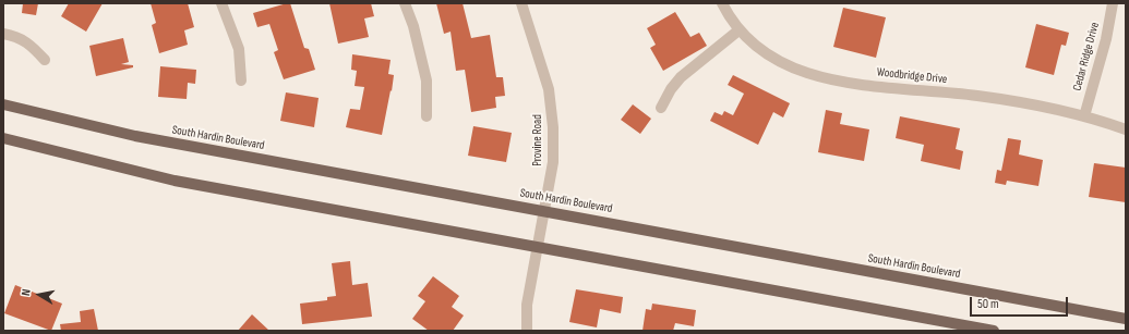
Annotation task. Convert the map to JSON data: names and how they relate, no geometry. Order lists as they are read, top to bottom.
{
  "streets": {
    "main road": ["South Hardin Boulevard"],
    "street": ["Cedar Ridge Drive", "Woodbridge Drive", "Provine Road"]
  },
  "crossings": [
    ["Cedar Ridge Drive", "Woodbridge Drive"],
    ["South Hardin Boulevard", "Provine Road"]
  ],
  "scale_bar": "50 m",
  "north": "left"
}
